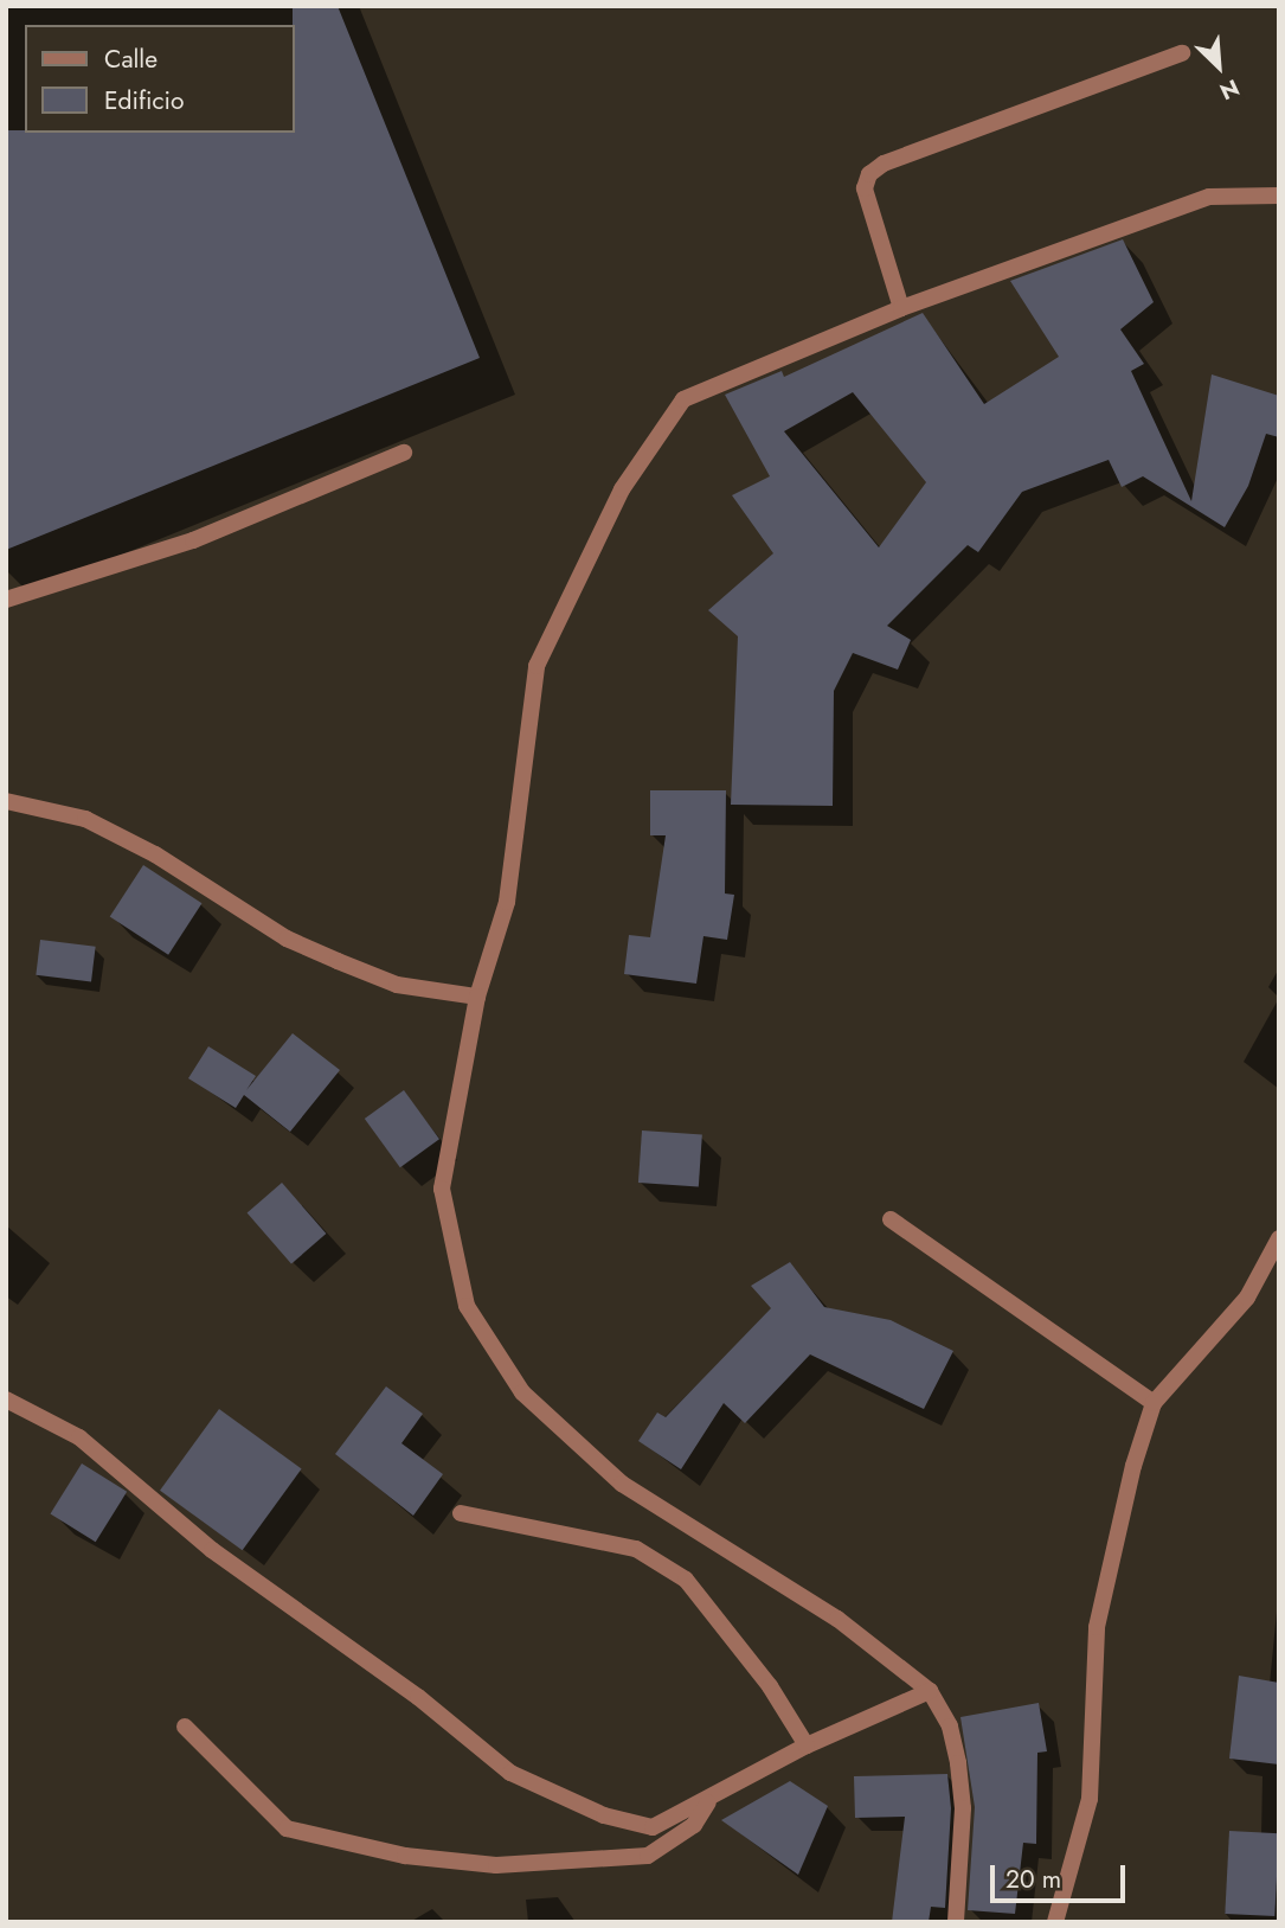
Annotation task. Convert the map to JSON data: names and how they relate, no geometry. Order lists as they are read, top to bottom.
{
  "legend": ["Calle", "Edificio"],
  "scale_bar": "20 m",
  "north": "bottom right"
}
